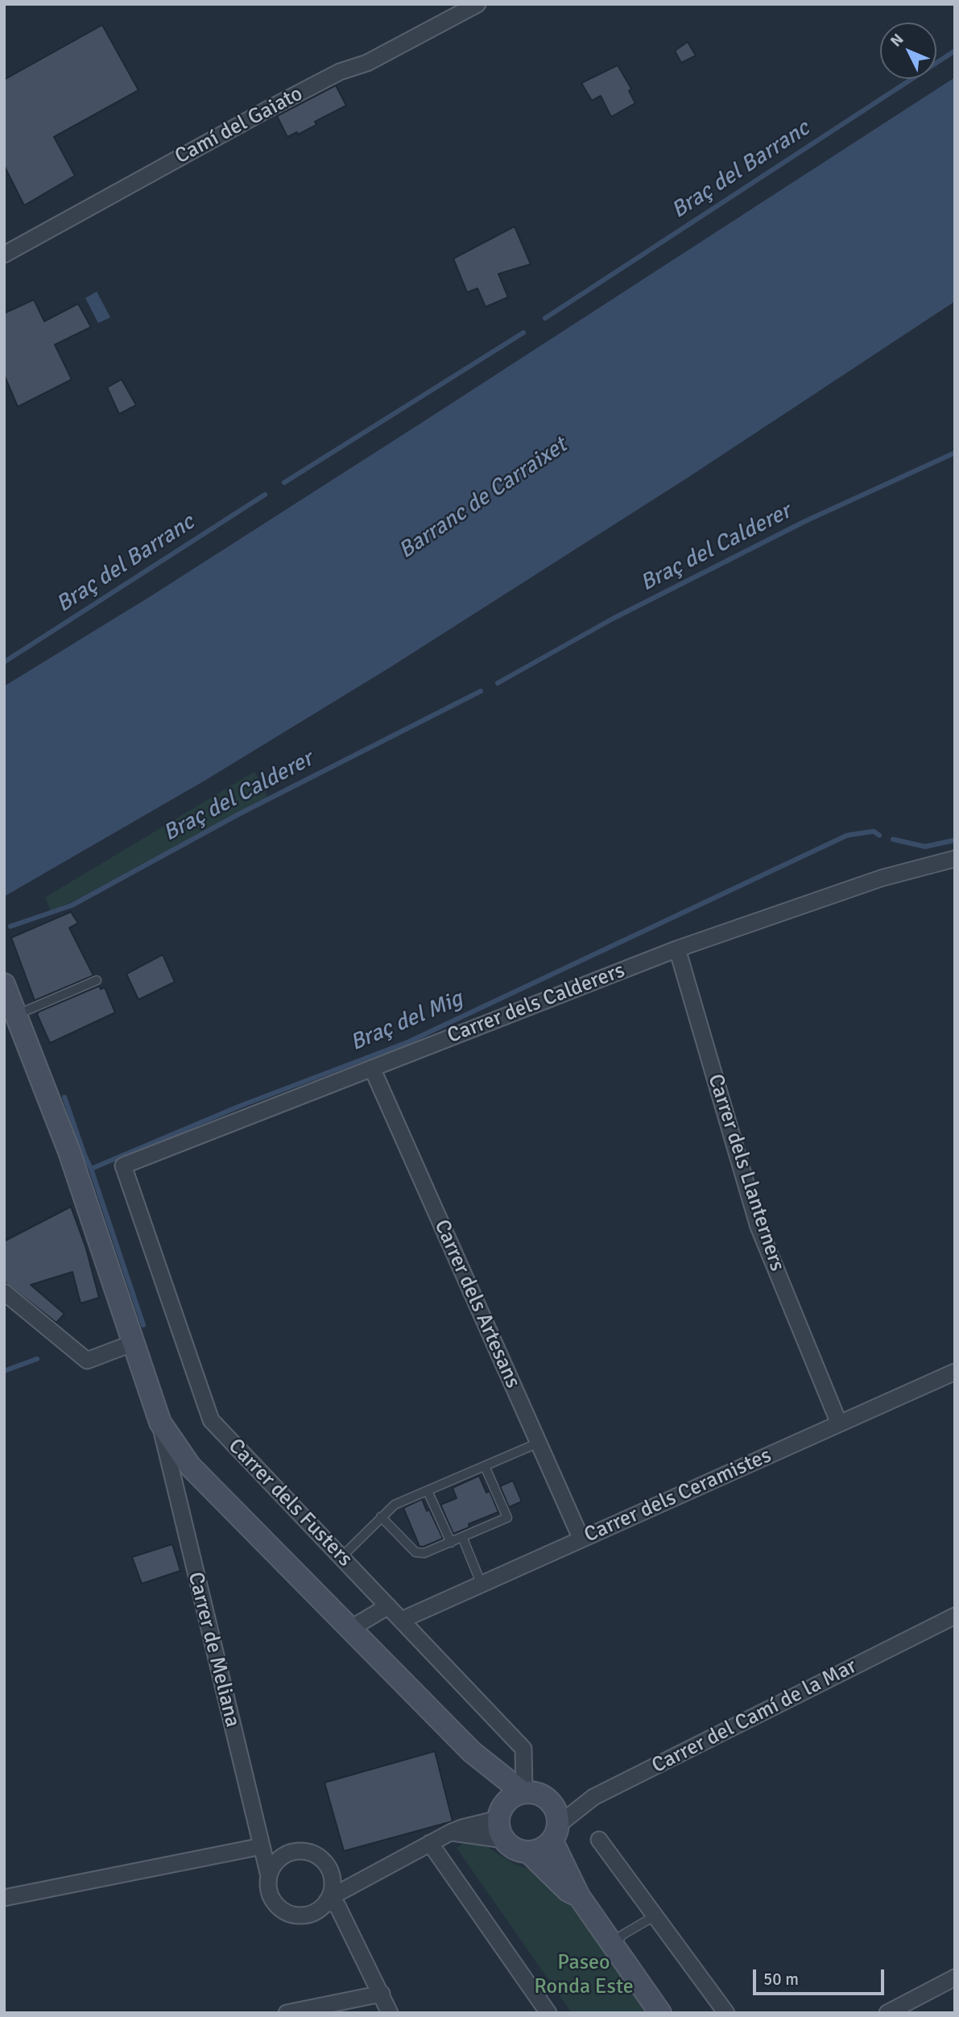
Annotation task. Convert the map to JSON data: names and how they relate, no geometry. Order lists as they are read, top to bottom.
{
  "streets": {
    "street": [
      "Camí del Gaiato",
      "Carrer dels Calderers",
      "Carrer dels Llanterners",
      "Carrer dels Artesans",
      "Carrer dels Ceramistes",
      "Carrer dels Fusters",
      "Carrer de Meliana",
      "Carrer del Camí de la Mar"
    ]
  },
  "crossings": [
    ["Carrer dels Calderers", "Carrer dels Llanterners"],
    ["Carrer dels Calderers", "Carrer dels Artesans"],
    ["Carrer dels Calderers", "Carrer dels Fusters"],
    ["Carrer dels Llanterners", "Carrer dels Ceramistes"],
    ["Carrer dels Artesans", "Carrer dels Ceramistes"],
    ["Carrer dels Ceramistes", "Carrer dels Fusters"],
    ["Carrer dels Fusters", "Carrer del Camí de la Mar"]
  ],
  "water": [
    "Braç del Barranc",
    "Barranc de Carraixet",
    "Braç del Calderer",
    "Braç del Mig"
  ],
  "parks": ["Paseo Ronda Este"],
  "scale_bar": "50 m",
  "north": "top left"
}
